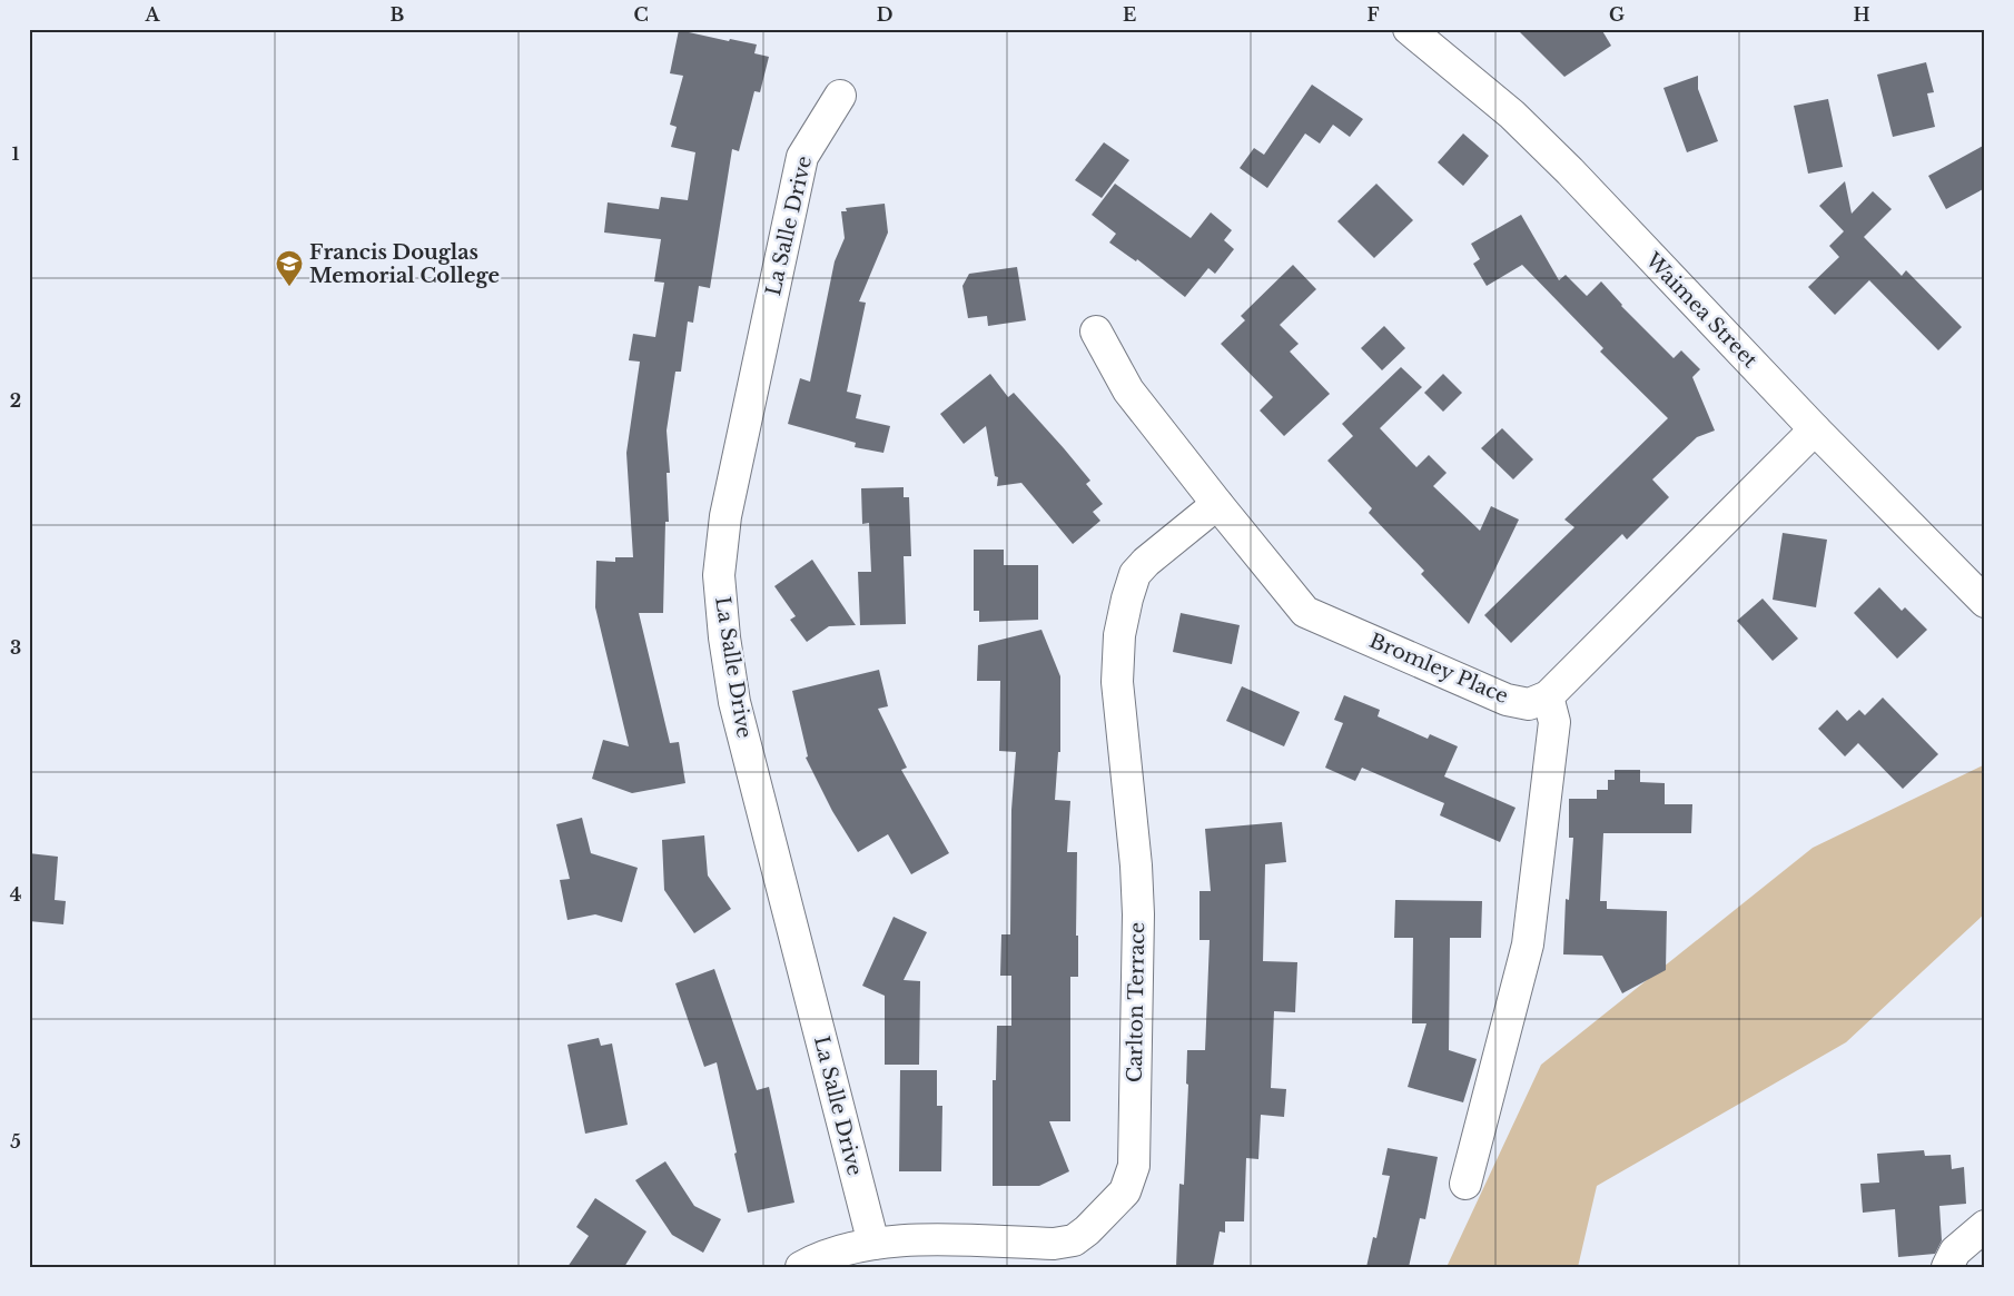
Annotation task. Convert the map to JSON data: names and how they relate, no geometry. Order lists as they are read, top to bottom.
{
  "streets": {
    "street": [
      "La Salle Drive",
      "Waimea Street",
      "Bromley Place",
      "Carlton Terrace"
    ]
  },
  "crossings": [
    ["La Salle Drive", "Carlton Terrace"],
    ["Bromley Place", "Carlton Terrace"]
  ],
  "places": {
    "school or university": ["Francis Douglas Memorial College"]
  },
  "grid": {
    "columns": [
      "A",
      "B",
      "C",
      "D",
      "E",
      "F",
      "G",
      "H"
    ],
    "rows": [
      "1",
      "2",
      "3",
      "4",
      "5"
    ]
  }
}
